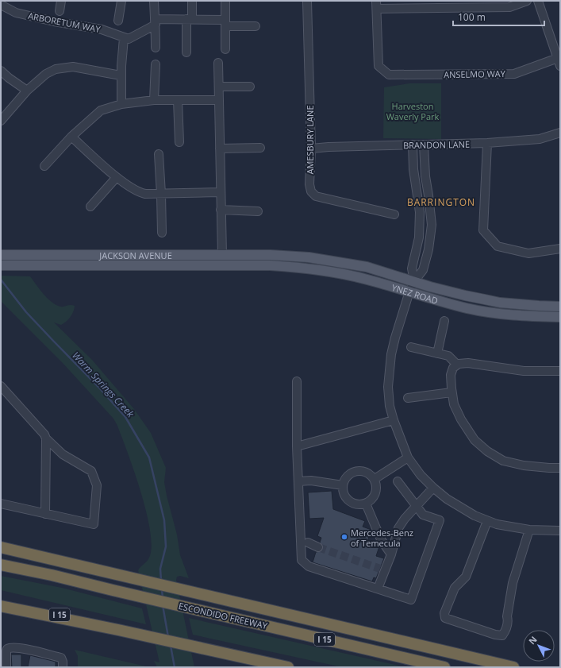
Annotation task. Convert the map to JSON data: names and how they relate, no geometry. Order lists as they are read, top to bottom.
{
  "streets": {
    "highway": ["I 15", "ESCONDIDO FREEWAY"],
    "main road": ["JACKSON AVENUE", "YNEZ ROAD"],
    "street": [
      "ARBORETUM WAY",
      "ANSELMO WAY",
      "AMESBURY LANE",
      "BRANDON LANE"
    ]
  },
  "crossings": [
    ["AMESBURY LANE", "BRANDON LANE"],
    ["JACKSON AVENUE", "YNEZ ROAD"]
  ],
  "districts": ["BARRINGTON"],
  "water": ["Warm Springs Creek"],
  "parks": ["Harveston Waverly Park"],
  "places": ["Mercedes-Benz of Temecula"],
  "scale_bar": "100 m",
  "north": "top left"
}
